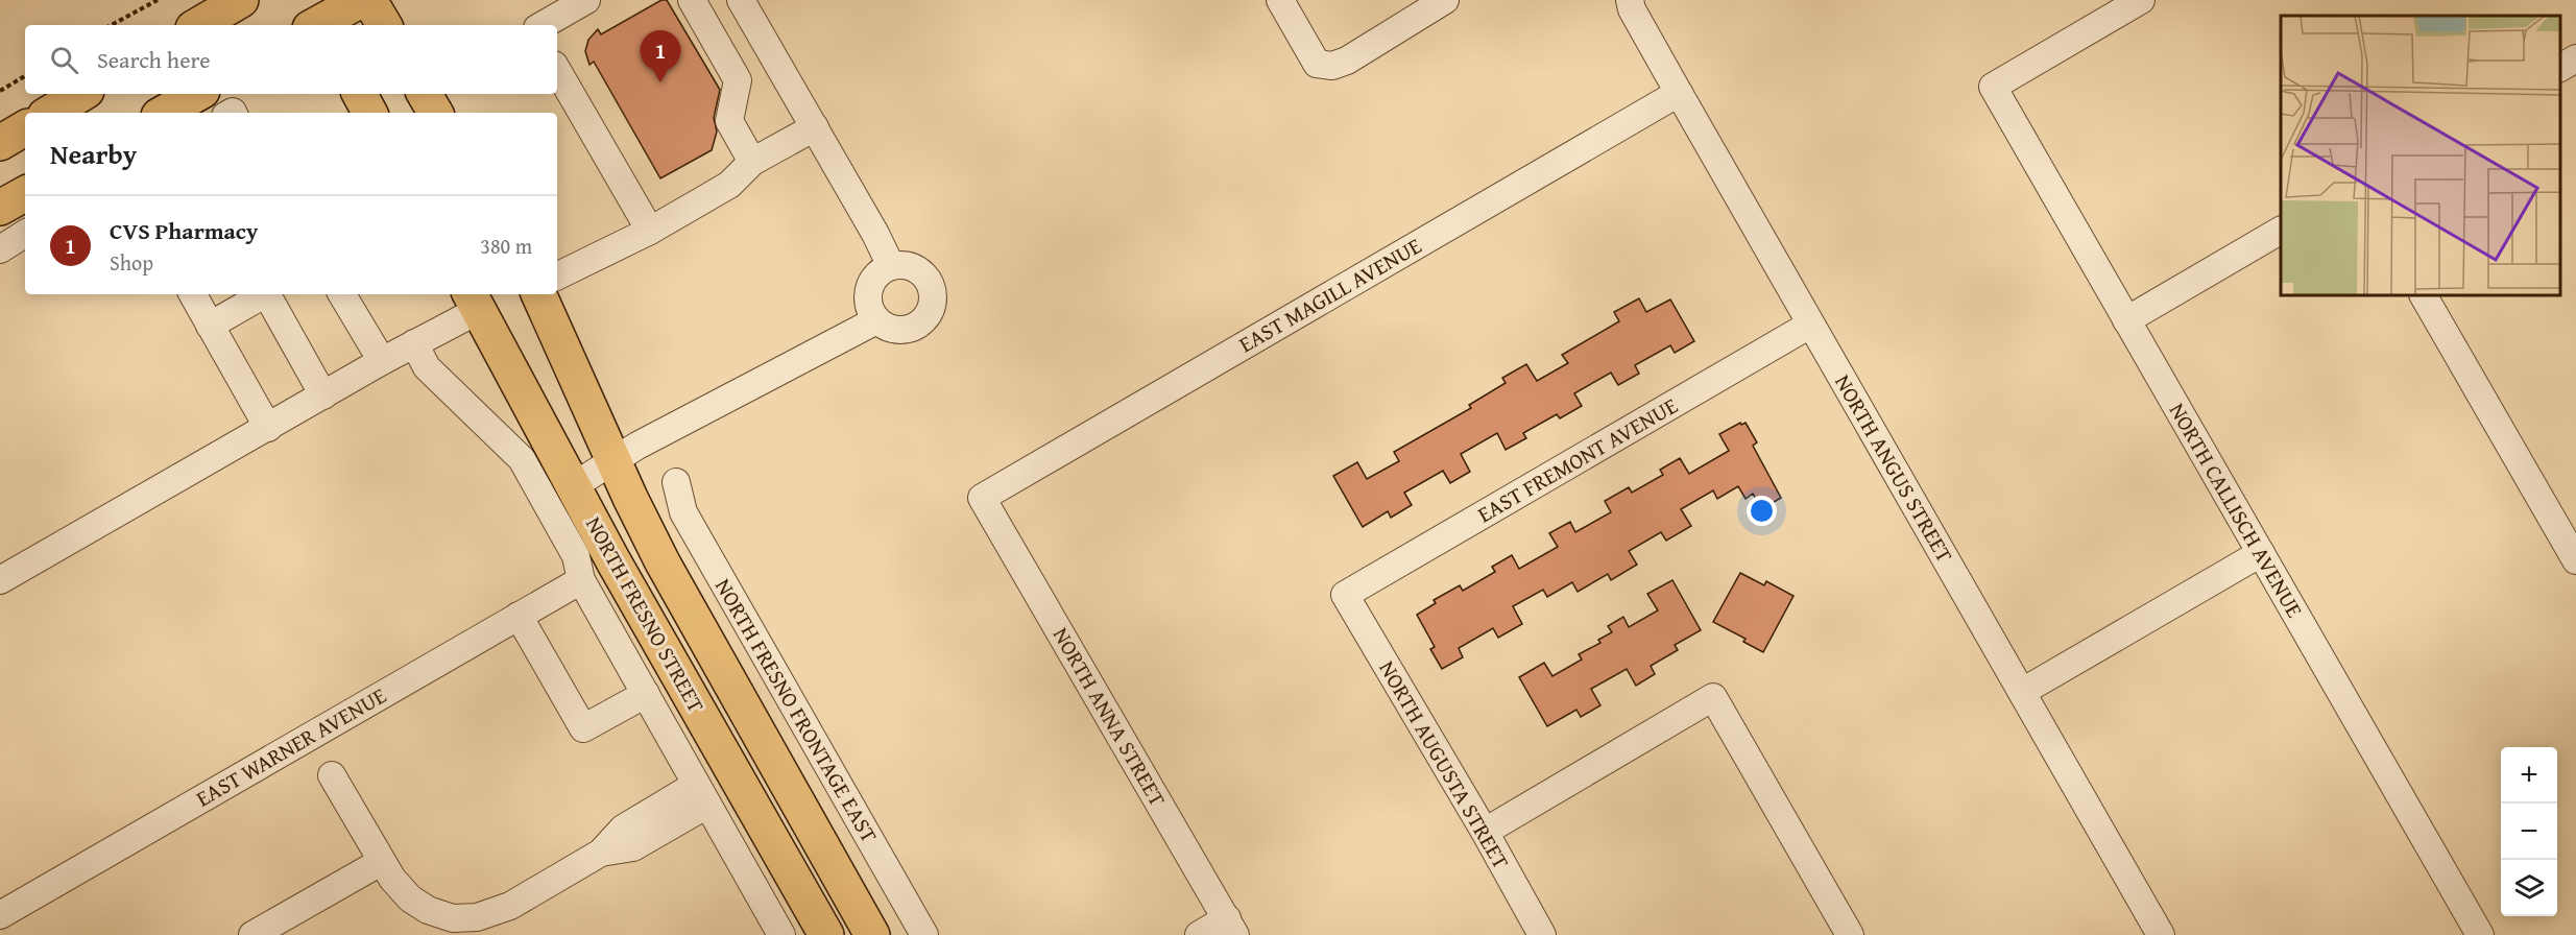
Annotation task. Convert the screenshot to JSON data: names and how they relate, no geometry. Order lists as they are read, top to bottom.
{
  "streets": {
    "main road": ["NORTH FRESNO STREET"],
    "street": [
      "EAST MAGILL AVENUE",
      "EAST FREMONT AVENUE",
      "NORTH ANGUS STREET",
      "NORTH CALLISCH AVENUE",
      "NORTH FRESNO FRONTAGE EAST",
      "NORTH ANNA STREET",
      "EAST WARNER AVENUE",
      "NORTH AUGUSTA STREET"
    ]
  },
  "crossings": [
    ["EAST MAGILL AVENUE", "NORTH ANGUS STREET"],
    ["EAST MAGILL AVENUE", "NORTH ANNA STREET"],
    ["EAST FREMONT AVENUE", "NORTH ANGUS STREET"],
    ["EAST FREMONT AVENUE", "NORTH AUGUSTA STREET"]
  ],
  "page": {
    "search": "Search here",
    "pins": "1",
    "heading": "Nearby",
    "list": [
      {
        "mark": "1",
        "name": "CVS Pharmacy",
        "note": "Shop",
        "value": "380 m"
      }
    ],
    "map_buttons": ["+", "−"]
  }
}
